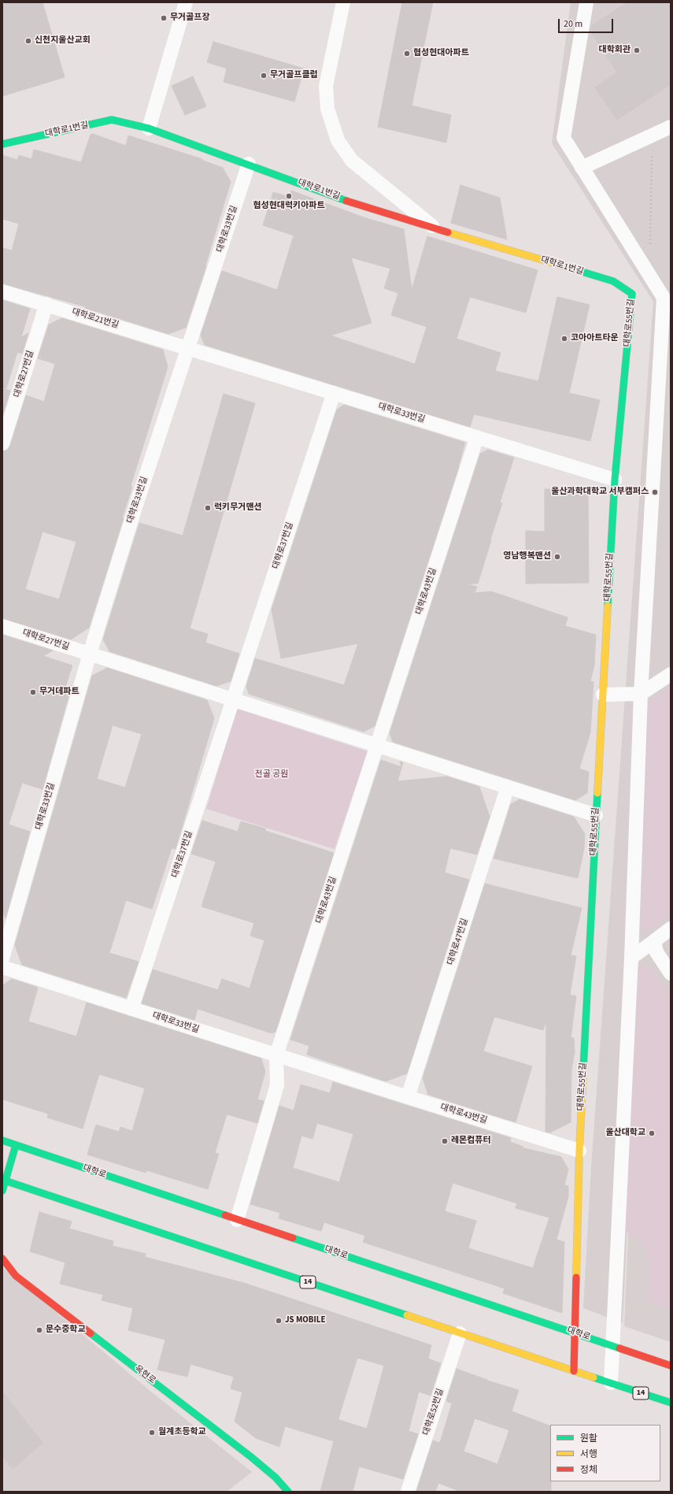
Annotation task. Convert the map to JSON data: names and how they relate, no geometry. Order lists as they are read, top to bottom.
{
  "streets": {
    "main road": [
      "대학로1번길",
      "대학로55번길",
      "대학로",
      "14",
      "옥현로"
    ],
    "street": [
      "대학로33번길",
      "대학로21번길",
      "대학로27번길",
      "대학로37번길",
      "대학로43번길",
      "대학로47번길",
      "대학로52번길"
    ]
  },
  "crossings": [
    ["대학로1번길", "대학로33번길"],
    ["대학로1번길", "대학로55번길"],
    ["대학로33번길", "대학로21번길"],
    ["대학로33번길", "대학로55번길"],
    ["대학로33번길", "대학로27번길"],
    ["대학로33번길", "대학로37번길"],
    ["대학로33번길", "대학로43번길"],
    ["대학로21번길", "대학로27번길"],
    ["대학로55번길", "대학로43번길"],
    ["대학로55번길", "대학로"],
    ["대학로55번길", "14"],
    ["대학로43번길", "대학로47번길"],
    ["대학로43번길", "대학로"],
    ["14", "대학로52번길"]
  ],
  "parks": ["전골 공원"],
  "places": [
    "무거골프장",
    "신천지울산교회",
    "대학회관",
    "협성현대아파트",
    "무거골프클럽",
    "협성현대럭키아파트",
    "코아아트타운",
    "울산과학대학교 서부캠퍼스",
    "럭키무거맨션",
    "영남행복맨션",
    "무거데파트",
    "울산대학교",
    "레몬컴퓨터",
    "JS MOBILE",
    "문수중학교",
    "월계초등학교"
  ],
  "legend": ["원활", "서행", "정체"],
  "scale_bar": "20 m"
}
